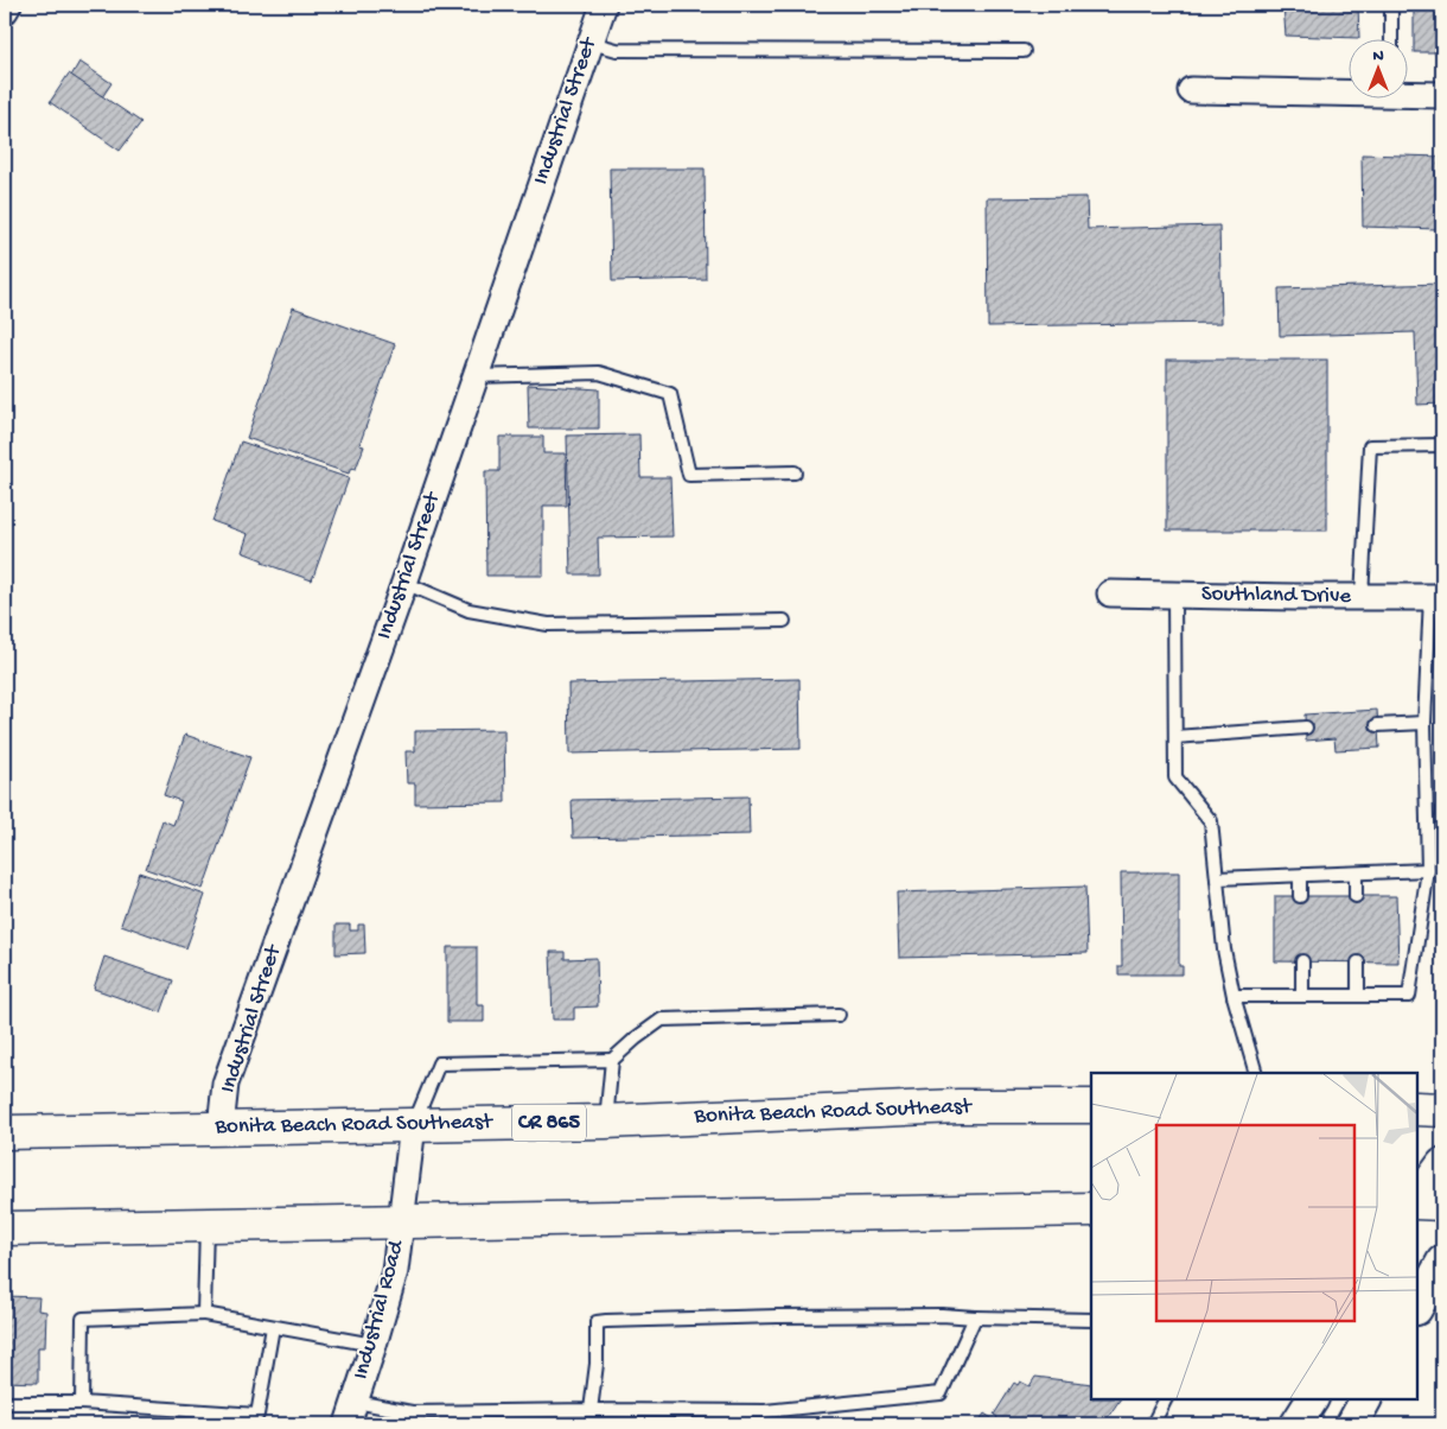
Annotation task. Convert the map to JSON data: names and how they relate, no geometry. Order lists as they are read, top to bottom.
{
  "streets": {
    "main road": ["Bonita Beach Road Southeast", "CR 865"],
    "street": ["Industrial Street", "Southland Drive", "Industrial Road"]
  },
  "crossings": [
    ["Industrial Street", "Bonita Beach Road Southeast"],
    ["Bonita Beach Road Southeast", "Industrial Road"]
  ],
  "north": "top"
}
